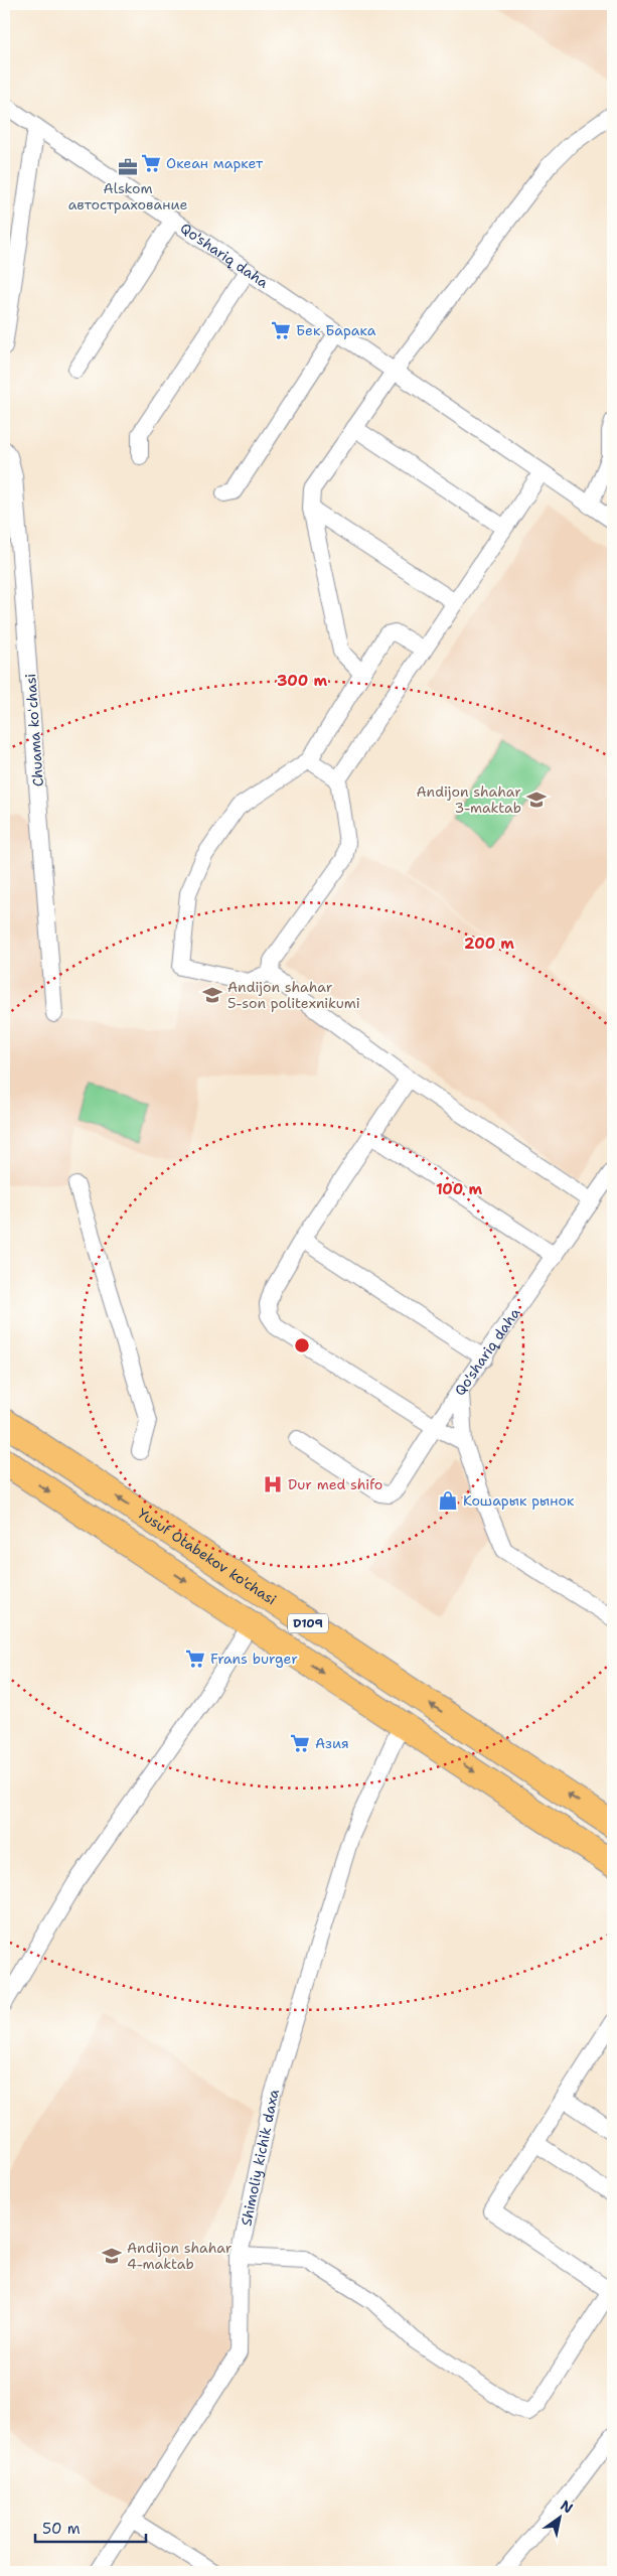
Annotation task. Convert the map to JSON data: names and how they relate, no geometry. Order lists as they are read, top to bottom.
{
  "streets": {
    "main road": ["Yusuf Otabekov ko'chasi", "D109"],
    "street": ["Qo'shariq daha", "Chuama koʻchasi", "Shimoliy kichik daxa"]
  },
  "crossings": [
    ["D109", "Shimoliy kichik daxa"]
  ],
  "places": {
    "supermarket": [
      "Океан маркет",
      "Бек Барака",
      "Frans burger",
      "Азия"
    ],
    "office": ["Alskom автострахование"],
    "school or university": ["Andijon shahar 3-maktab", "Andijon shahar 5-son politexnikumi", "Andijon shahar 4-maktab"],
    "hospital": ["Dur med shifo"],
    "shop": ["Кошарык рынок"]
  },
  "scale_bar": "50 m",
  "north": "top right",
  "rings": ["300 m", "200 m", "100 m"]
}
